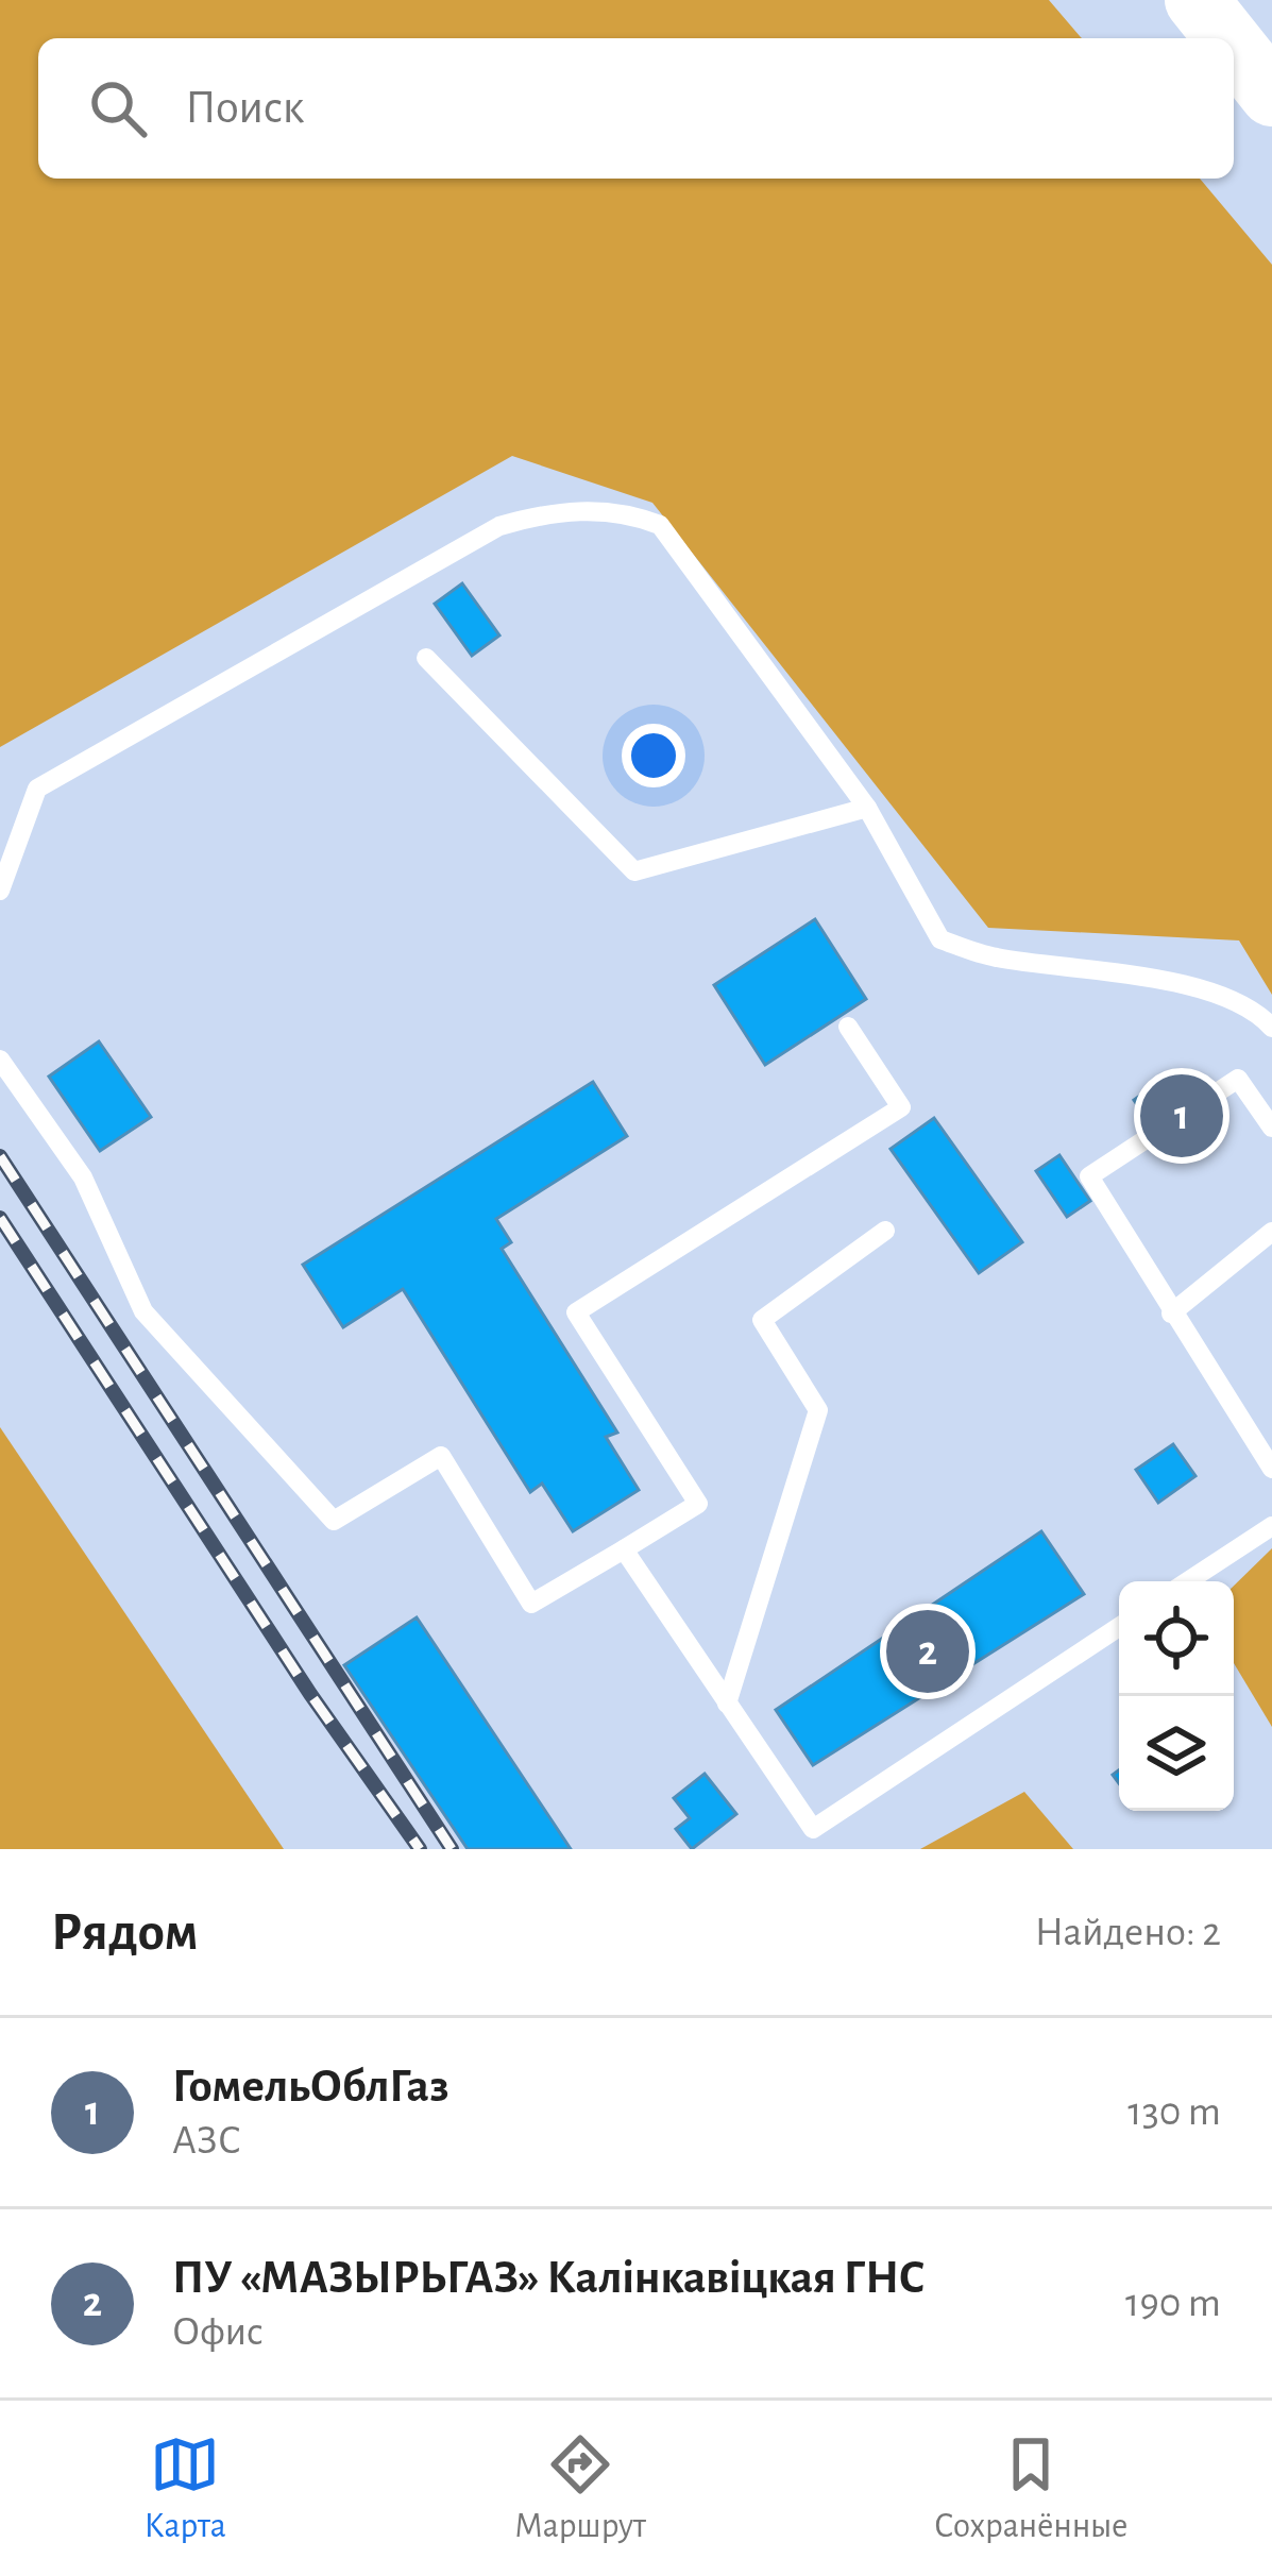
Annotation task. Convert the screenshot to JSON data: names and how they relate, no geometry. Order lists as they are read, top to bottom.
{
  "page": {
    "search": "Поиск",
    "pins": ["1", "2"],
    "heading": ["Рядом", "Найдено: 2"],
    "list": [
      {
        "mark": "1",
        "name": "ГомельОблГаз",
        "note": "АЗС",
        "value": "130 m"
      },
      {
        "mark": "2",
        "name": "ПУ «МАЗЫРЬГАЗ» Калінкавіцкая ГНС",
        "note": "Офис",
        "value": "190 m"
      }
    ],
    "nav": ["Карта", "Маршрут", "Сохранённые"]
  }
}
